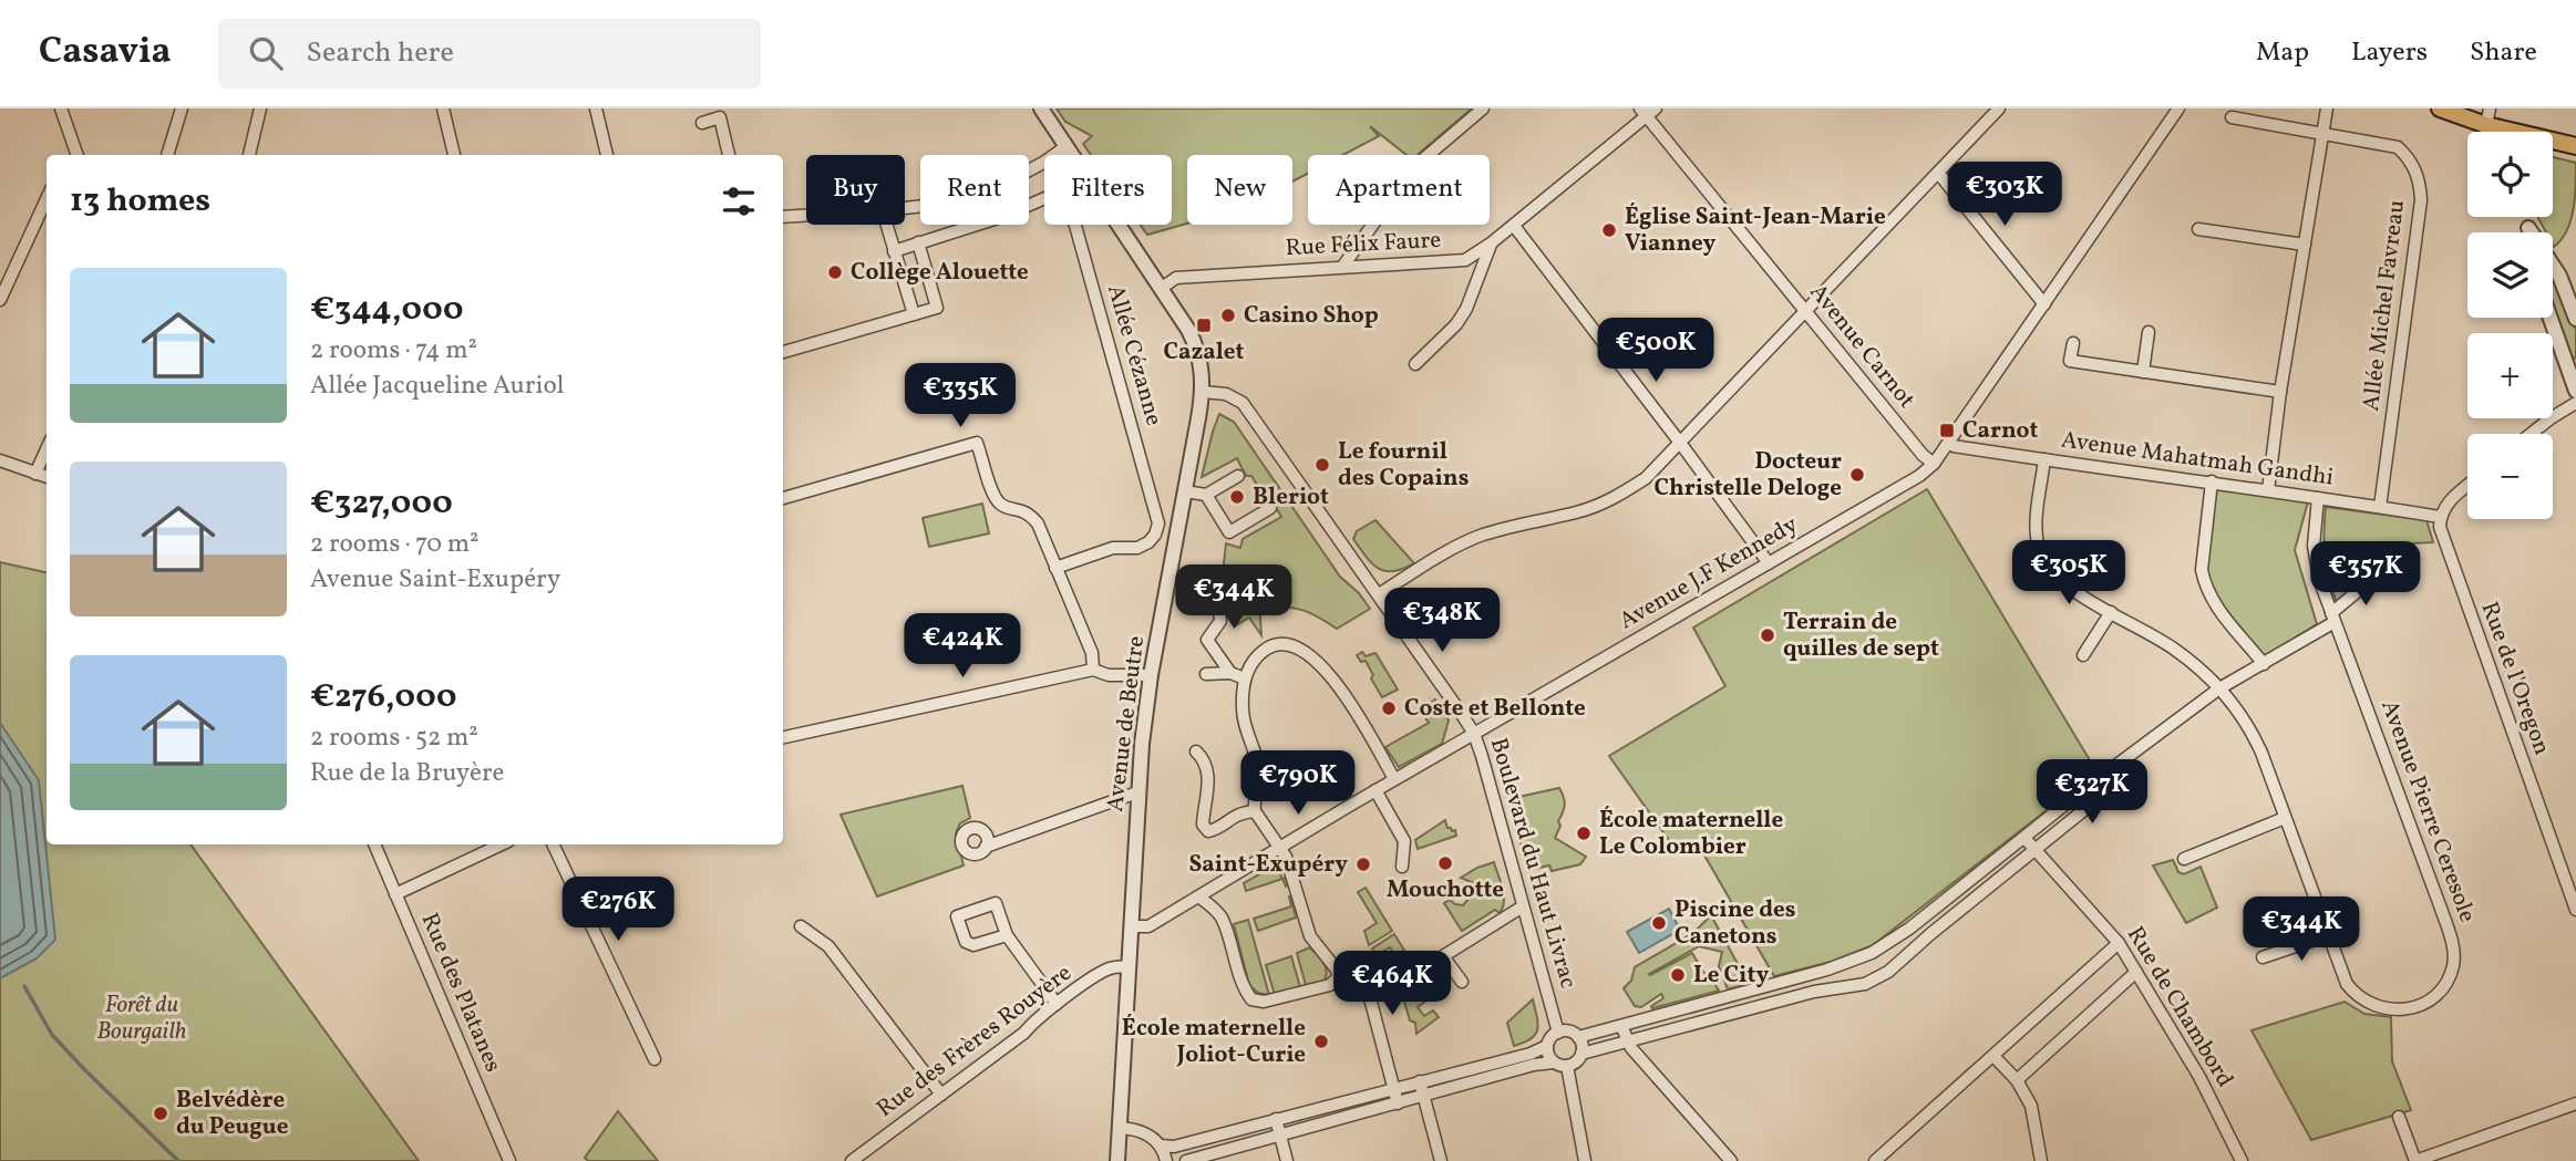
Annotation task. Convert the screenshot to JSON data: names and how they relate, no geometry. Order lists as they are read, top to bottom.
{
  "streets": {
    "street": [
      "Rue Félix Faure",
      "Allée Michel Favreau",
      "Avenue Carnot",
      "Allée Cézanne",
      "Avenue Mahatmah Gandhi",
      "Avenue J.F Kennedy",
      "Rue de l'Oregon",
      "Avenue de Beutre",
      "Avenue Pierre Ceresole",
      "Boulevard du Haut Livrac",
      "Rue des Platanes",
      "Rue de Chambord",
      "Rue des Frères Rouyère"
    ]
  },
  "crossings": [
    ["Rue Félix Faure", "Avenue Carnot"],
    ["Rue Félix Faure", "Avenue de Beutre"],
    ["Allée Michel Favreau", "Avenue Mahatmah Gandhi"],
    ["Avenue Carnot", "Avenue J.F Kennedy"],
    ["Avenue Mahatmah Gandhi", "Avenue J.F Kennedy"],
    ["Avenue Mahatmah Gandhi", "Rue de l'Oregon"],
    ["Avenue Mahatmah Gandhi", "Avenue Pierre Ceresole"],
    ["Avenue J.F Kennedy", "Avenue de Beutre"],
    ["Avenue J.F Kennedy", "Boulevard du Haut Livrac"],
    ["Avenue de Beutre", "Boulevard du Haut Livrac"],
    ["Avenue de Beutre", "Rue des Frères Rouyère"]
  ],
  "parks": ["Forêt du Bourgailh"],
  "places": {
    "other": [
      "Église Saint-Jean-Marie Vianney",
      "Collège Alouette",
      "Casino Shop",
      "Le fournil des Copains",
      "Docteur Christelle Deloge",
      "Bleriot",
      "Terrain de quilles de sept",
      "Coste et Bellonte",
      "École maternelle Le Colombier",
      "Mouchotte",
      "Saint-Exupéry",
      "Piscine des Canetons",
      "Le City",
      "École maternelle Joliot-Curie",
      "Belvédère du Peugue"
    ],
    "transit": ["Cazalet", "Carnot"]
  },
  "page": {
    "header": "Casavia",
    "search": "Search here",
    "nav": ["Map", "Layers", "Share"],
    "map_buttons": ["+", "−"],
    "chip": [
      "Buy",
      "Rent",
      "Filters",
      "New",
      "Apartment"
    ],
    "heading": "13 homes",
    "price": [
      "€303K",
      "€500K",
      "€335K",
      "€305K",
      "€357K",
      "€344K",
      "€348K",
      "€424K",
      "€790K",
      "€327K",
      "€276K",
      "€344K",
      "€464K"
    ],
    "list": [
      {
        "name": "€344,000",
        "note": "2 rooms · 74 m² · Allée Jacqueline Auriol"
      },
      {
        "name": "€327,000",
        "note": "2 rooms · 70 m² · Avenue Saint-Exupéry"
      },
      {
        "name": "€276,000",
        "note": "2 rooms · 52 m² · Rue de la Bruyère"
      }
    ]
  }
}
